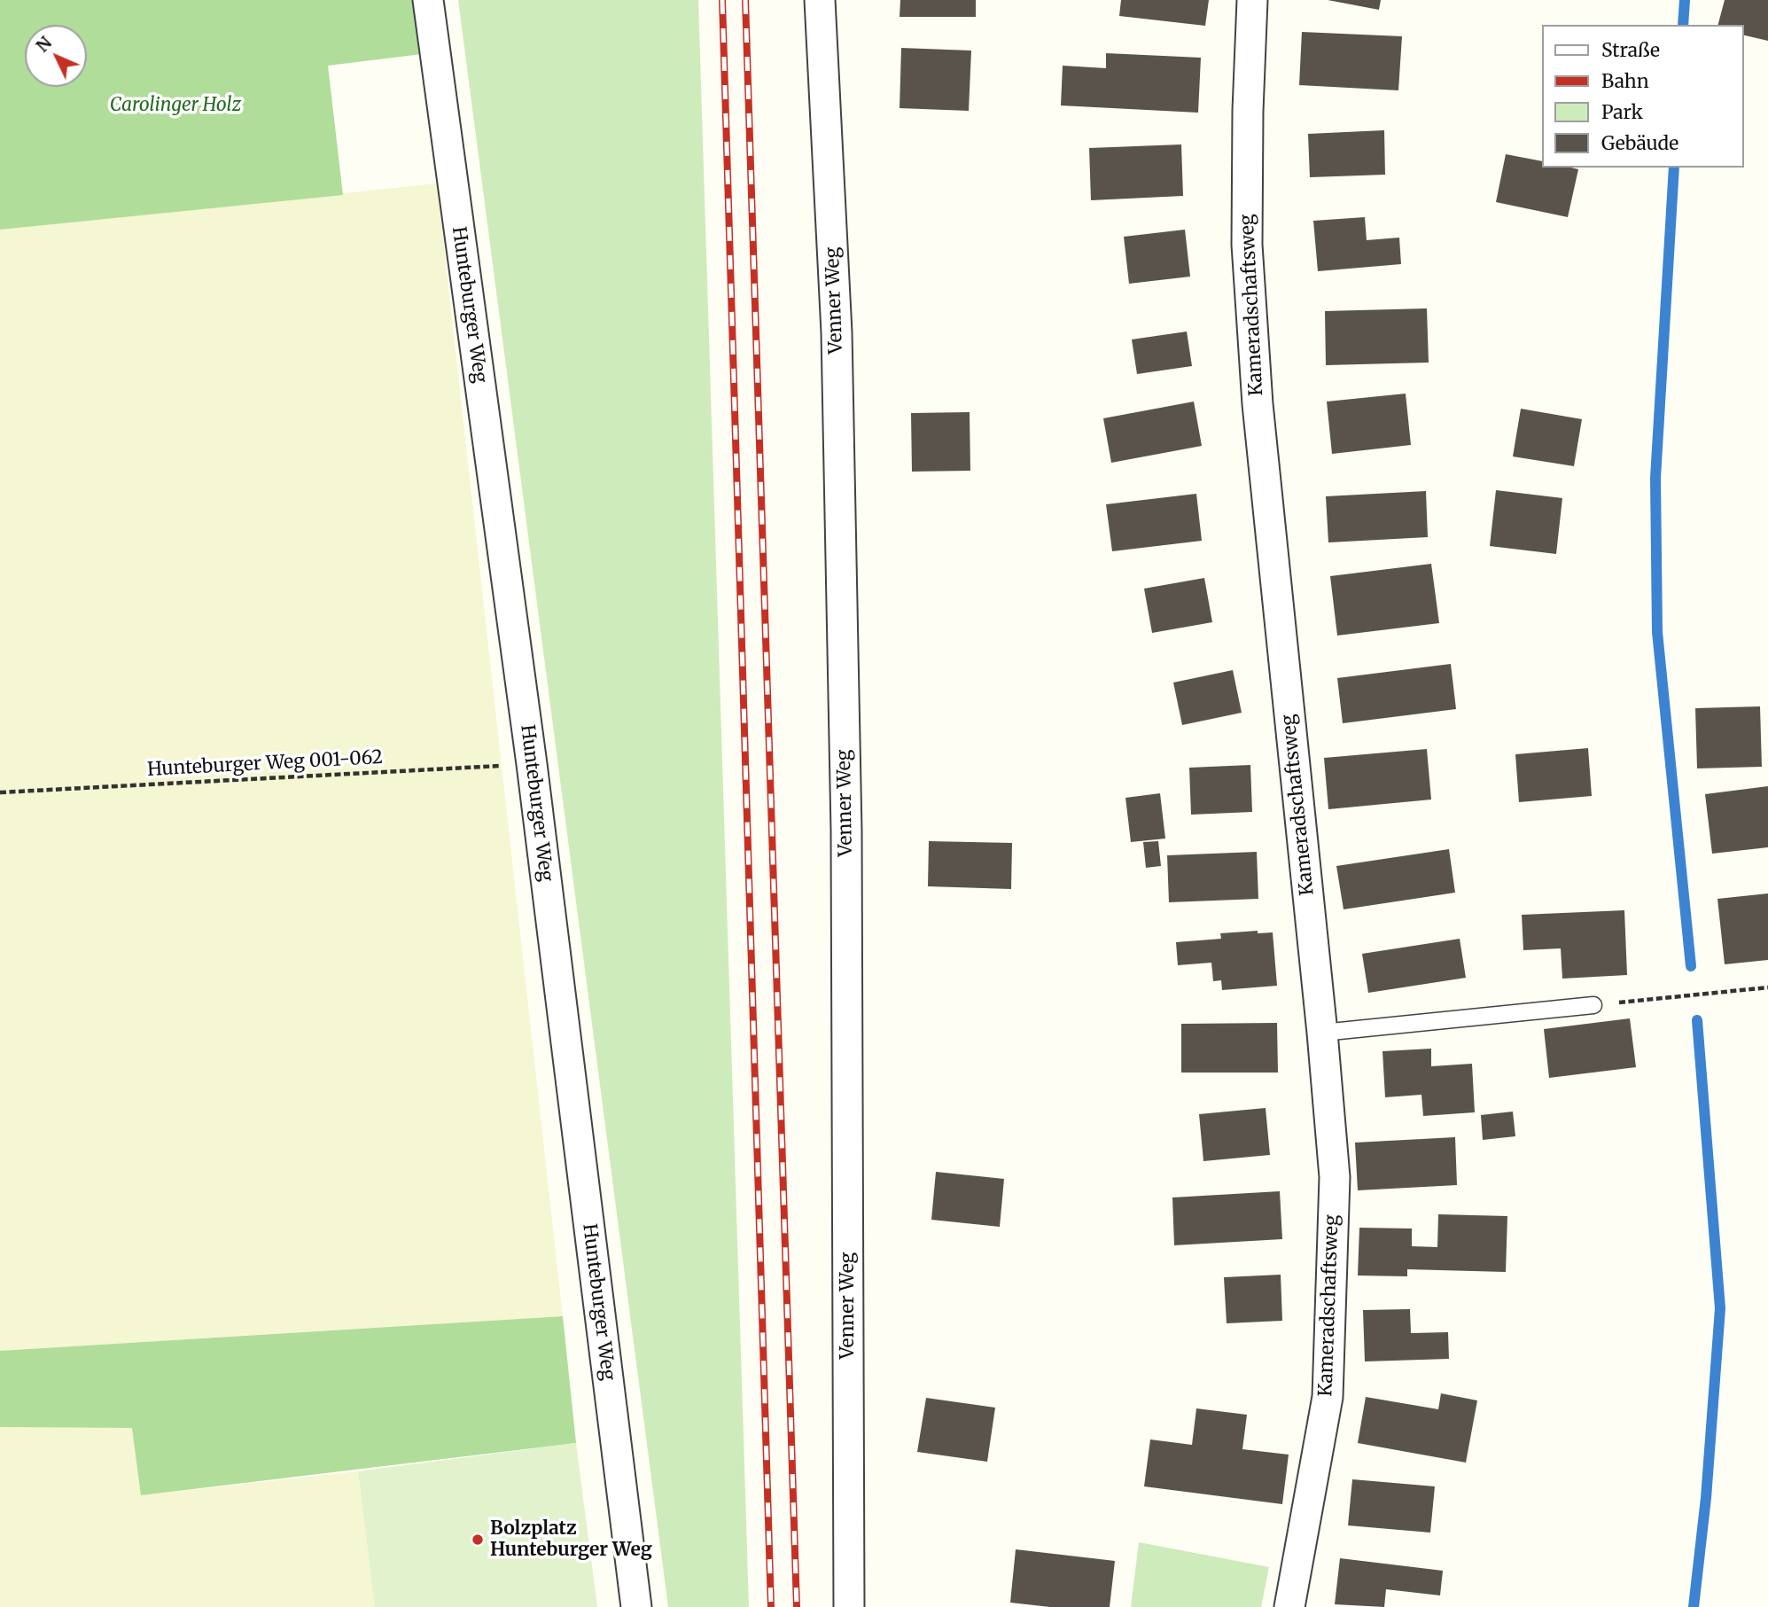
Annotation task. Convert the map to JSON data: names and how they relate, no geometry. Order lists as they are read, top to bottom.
{
  "streets": {
    "street": ["Venner Weg", "Hunteburger Weg", "Kameradschaftsweg"],
    "path": ["Hunteburger Weg 001-062"]
  },
  "crossings": [
    ["Hunteburger Weg", "Hunteburger Weg 001-062"]
  ],
  "parks": ["Carolinger Holz"],
  "places": ["Bolzplatz Hunteburger Weg"],
  "legend": [
    "Straße",
    "Bahn",
    "Park",
    "Gebäude"
  ],
  "north": "top left"
}
